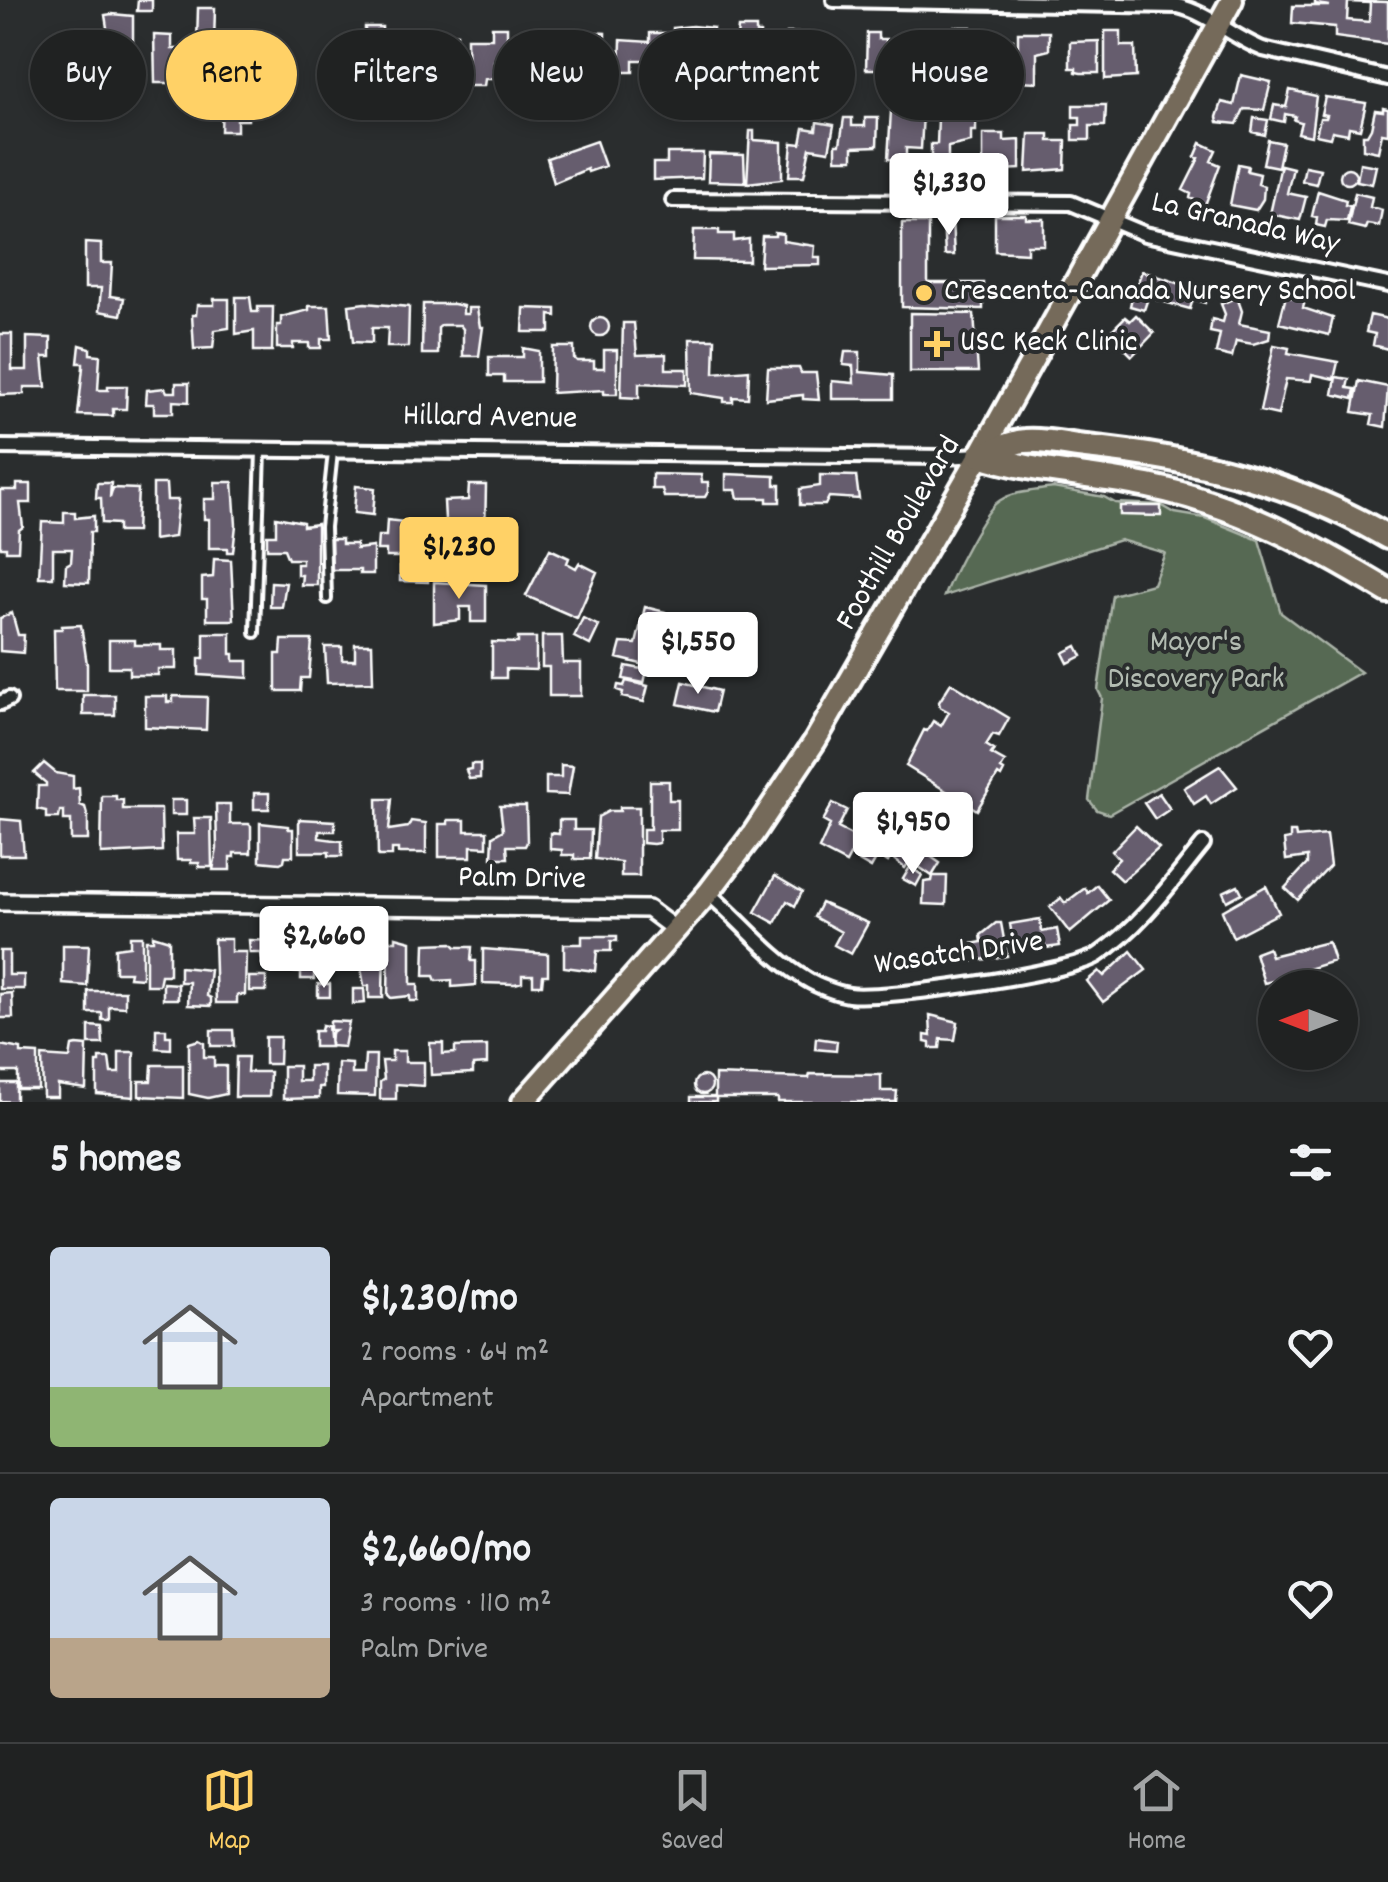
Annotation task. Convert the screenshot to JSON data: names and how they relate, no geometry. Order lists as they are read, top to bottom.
{
  "streets": {
    "highway": ["Hillard Avenue"],
    "main road": ["Foothill Boulevard"],
    "street": ["La Granada Way", "Palm Drive", "Wasatch Drive"]
  },
  "crossings": [
    ["La Granada Way", "Foothill Boulevard"],
    ["Hillard Avenue", "Foothill Boulevard"],
    ["Foothill Boulevard", "Palm Drive"],
    ["Foothill Boulevard", "Wasatch Drive"]
  ],
  "parks": ["Mayor's Discovery Park"],
  "places": {
    "other": ["Crescenta-Canada Nursery School"],
    "health": ["USC Keck Clinic"]
  },
  "north": "left",
  "page": {
    "chip": [
      "Buy",
      "Rent",
      "Filters",
      "New",
      "Apartment",
      "House"
    ],
    "price": [
      "$1,330",
      "$1,230",
      "$1,550",
      "$1,950",
      "$2,660"
    ],
    "heading": "5 homes",
    "list": [
      {
        "name": "$1,230/mo",
        "note": "2 rooms · 64 m² · Apartment"
      },
      {
        "name": "$2,660/mo",
        "note": "3 rooms · 110 m² · Palm Drive"
      }
    ],
    "tabs": ["Map", "Saved", "Home"]
  }
}
